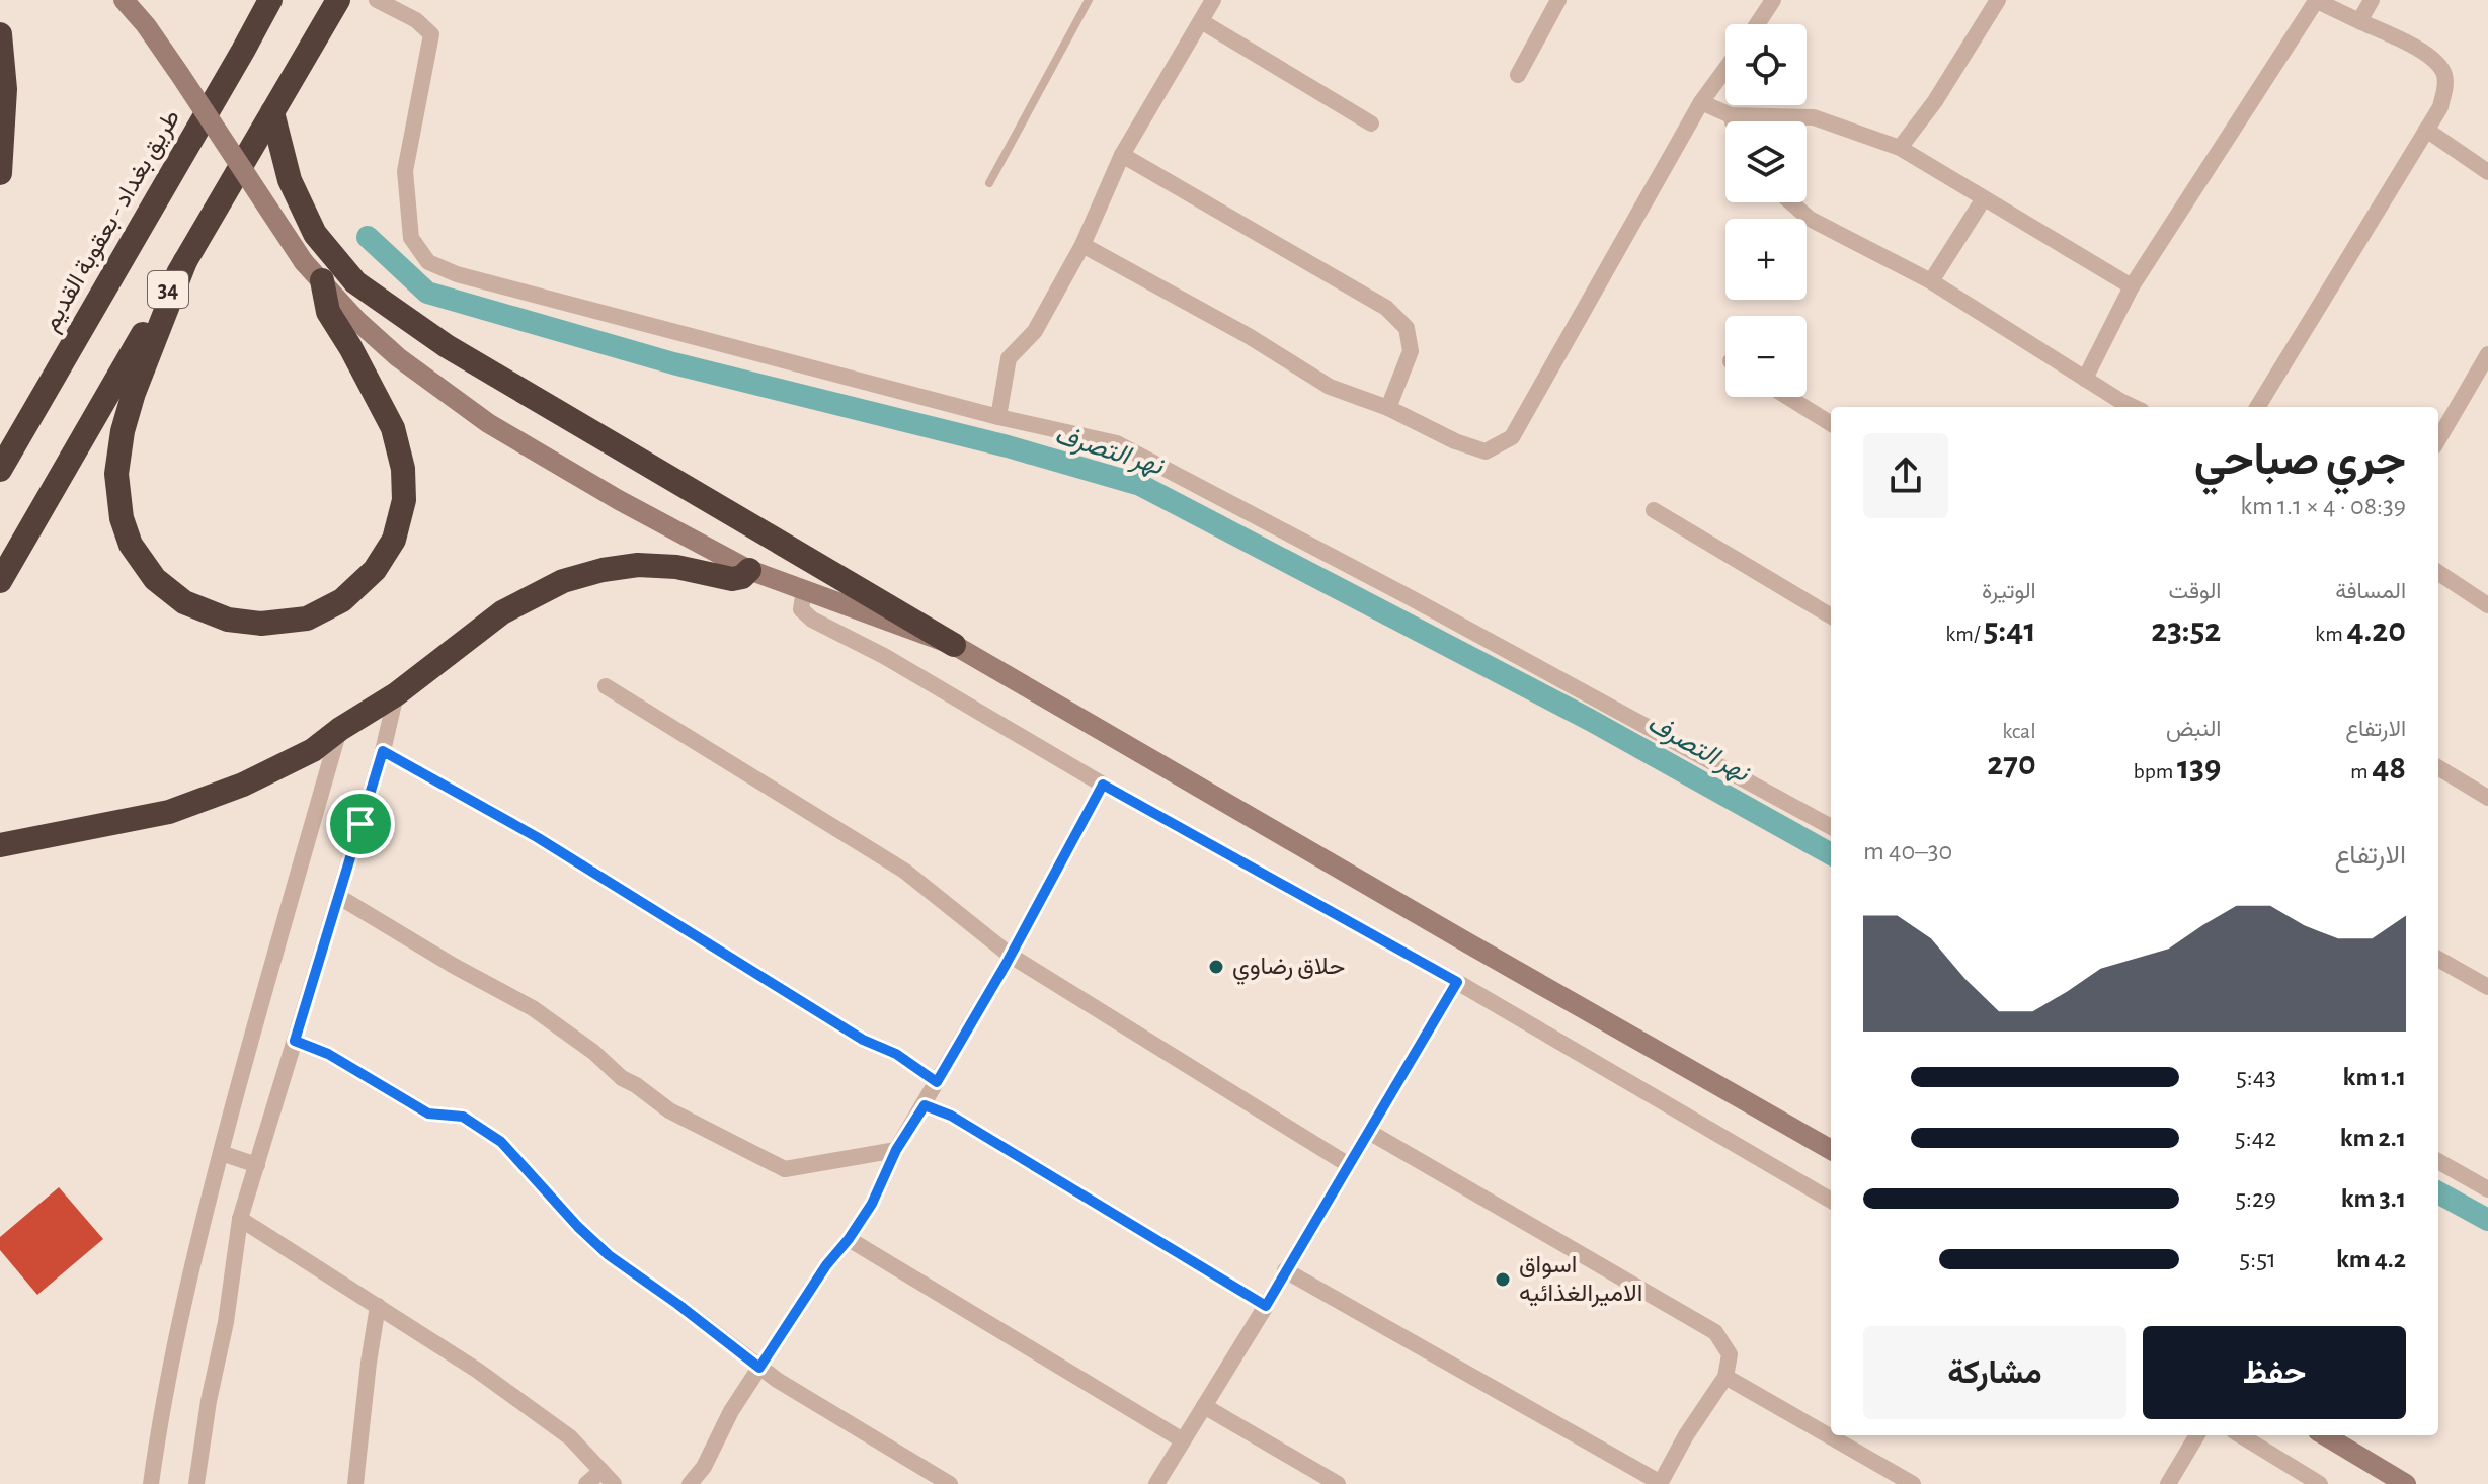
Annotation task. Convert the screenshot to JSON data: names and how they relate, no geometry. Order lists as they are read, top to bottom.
{
  "streets": {
    "highway": ["طريق بغداد - بعقوبة القديم", "34"]
  },
  "water": ["نهر التصرف"],
  "places": ["حلاق رضاوي", "اسواق الاميرالغذائيه"],
  "page": {
    "map_buttons": ["+", "−"],
    "heading": ["جري صباحي", "08:39 · 4 × 1.1 km"],
    "stats": [
      ["المسافة", "4.20 km"],
      ["الوقت", "23:52"],
      ["الوتيرة", "5:41 /km"],
      ["الارتفاع", "48 m"],
      ["النبض", "139 bpm"],
      ["kcal", "270"]
    ],
    "chart": ["الارتفاع", "30–40 m"],
    "list": [
      {
        "name": "1.1 km",
        "note": "5:43"
      },
      {
        "name": "2.1 km",
        "note": "5:42"
      },
      {
        "name": "3.1 km",
        "note": "5:29"
      },
      {
        "name": "4.2 km",
        "note": "5:51"
      }
    ],
    "buttons": ["حفظ", "مشاركة"]
  }
}
